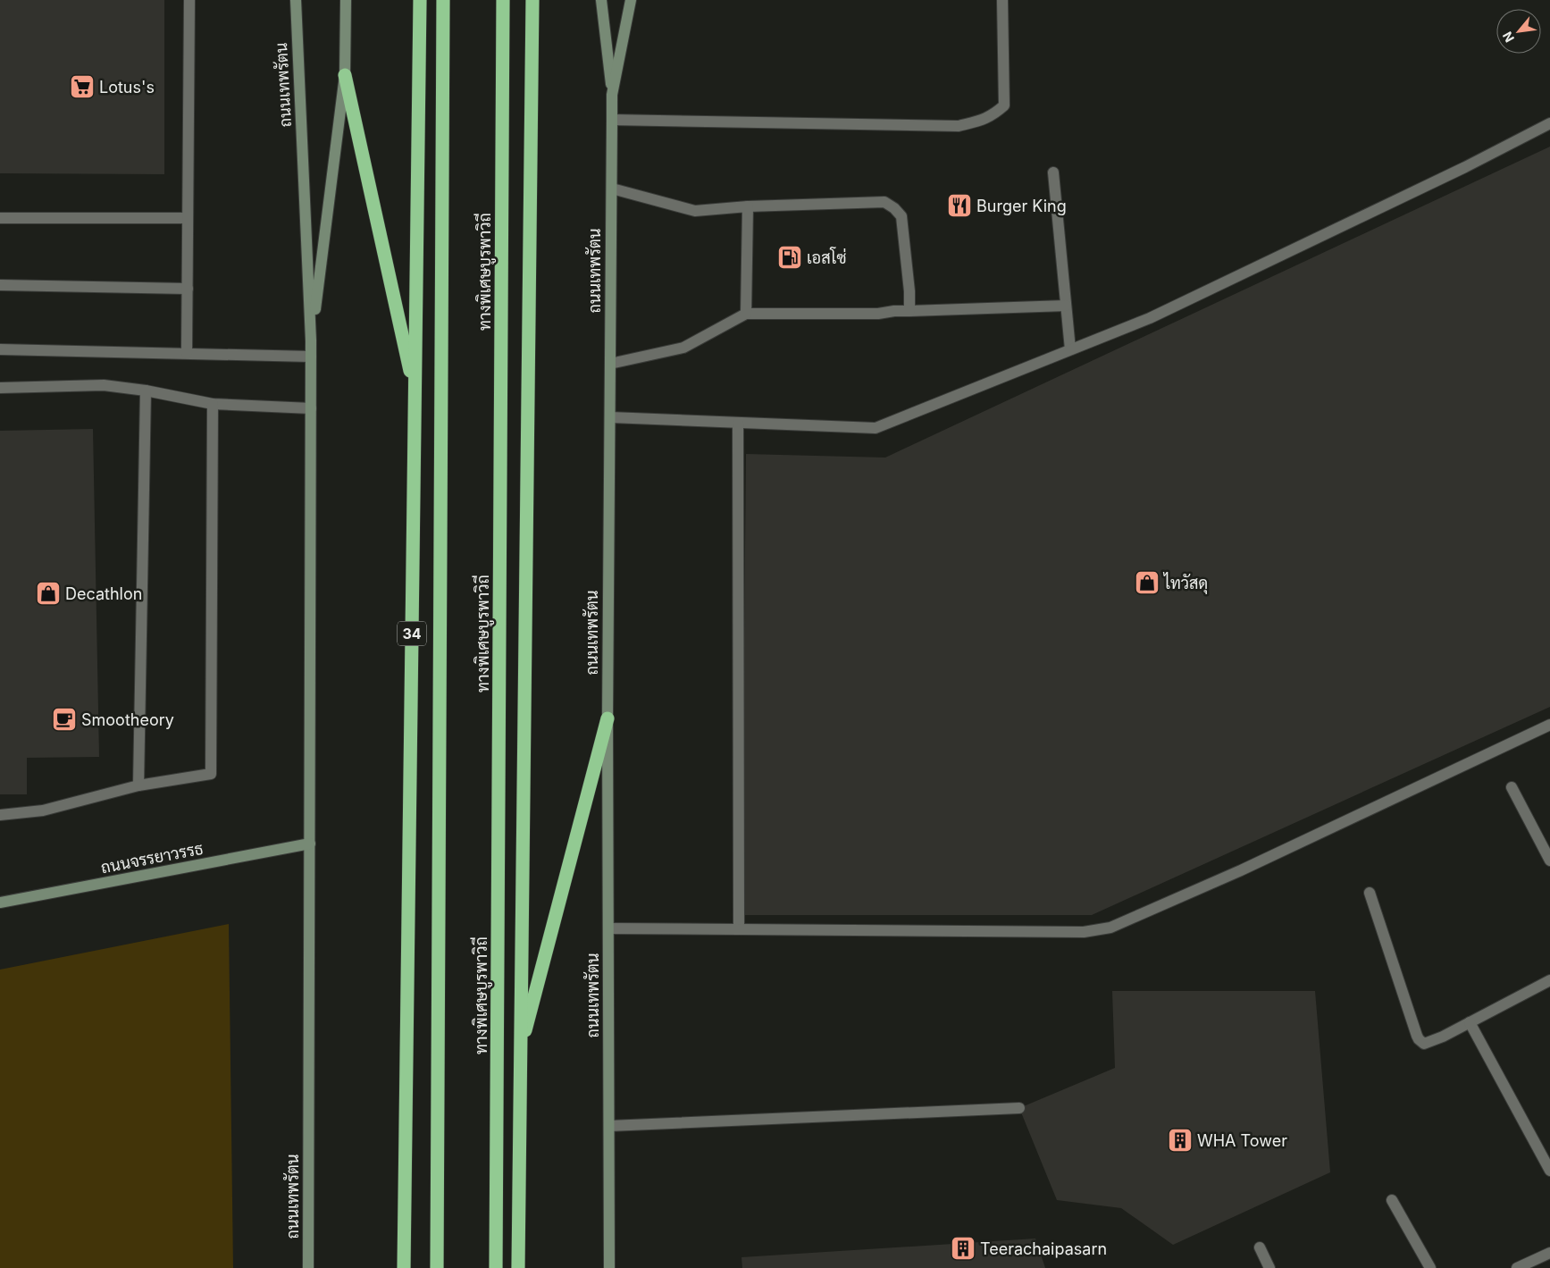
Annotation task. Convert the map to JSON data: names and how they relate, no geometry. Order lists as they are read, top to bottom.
{
  "streets": {
    "highway": ["ทางพิเศษบูรพาวิถี", "34"],
    "main road": ["ถนนเทพรัตน", "ถนนจรรยาวรรธ"]
  },
  "crossings": [
    ["ถนนเทพรัตน", "ถนนจรรยาวรรธ"]
  ],
  "places": {
    "supermarket": ["Lotus's"],
    "restaurant": ["Burger King"],
    "fuel station": ["เอสโซ่"],
    "shop": ["ไทวัสดุ", "Decathlon"],
    "cafe": ["Smootheory"],
    "building": ["WHA Tower", "Teerachaipasarn"]
  },
  "north": "bottom left"
}
